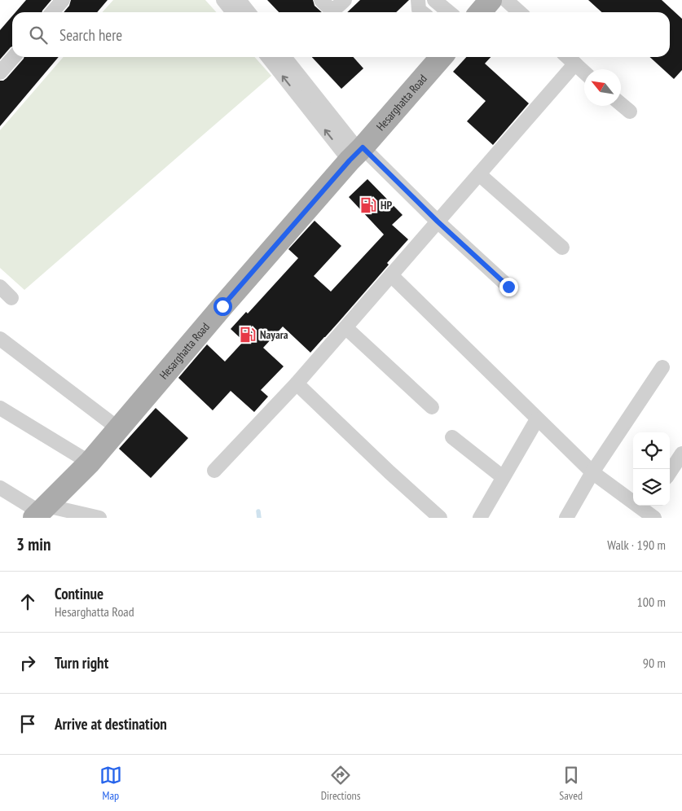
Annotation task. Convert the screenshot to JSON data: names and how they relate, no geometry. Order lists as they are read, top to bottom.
{
  "streets": {
    "main road": ["Hesarghatta Road"]
  },
  "places": {
    "fuel station": ["HP", "Nayara"]
  },
  "north": "top left",
  "page": {
    "search": "Search here",
    "heading": ["3 min", "Walk · 190 m"],
    "list": [
      ["Continue", "Hesarghatta Road", "100 m"],
      ["Turn right", "90 m"],
      "Arrive at destination"
    ],
    "nav": ["Map", "Directions", "Saved"]
  }
}
